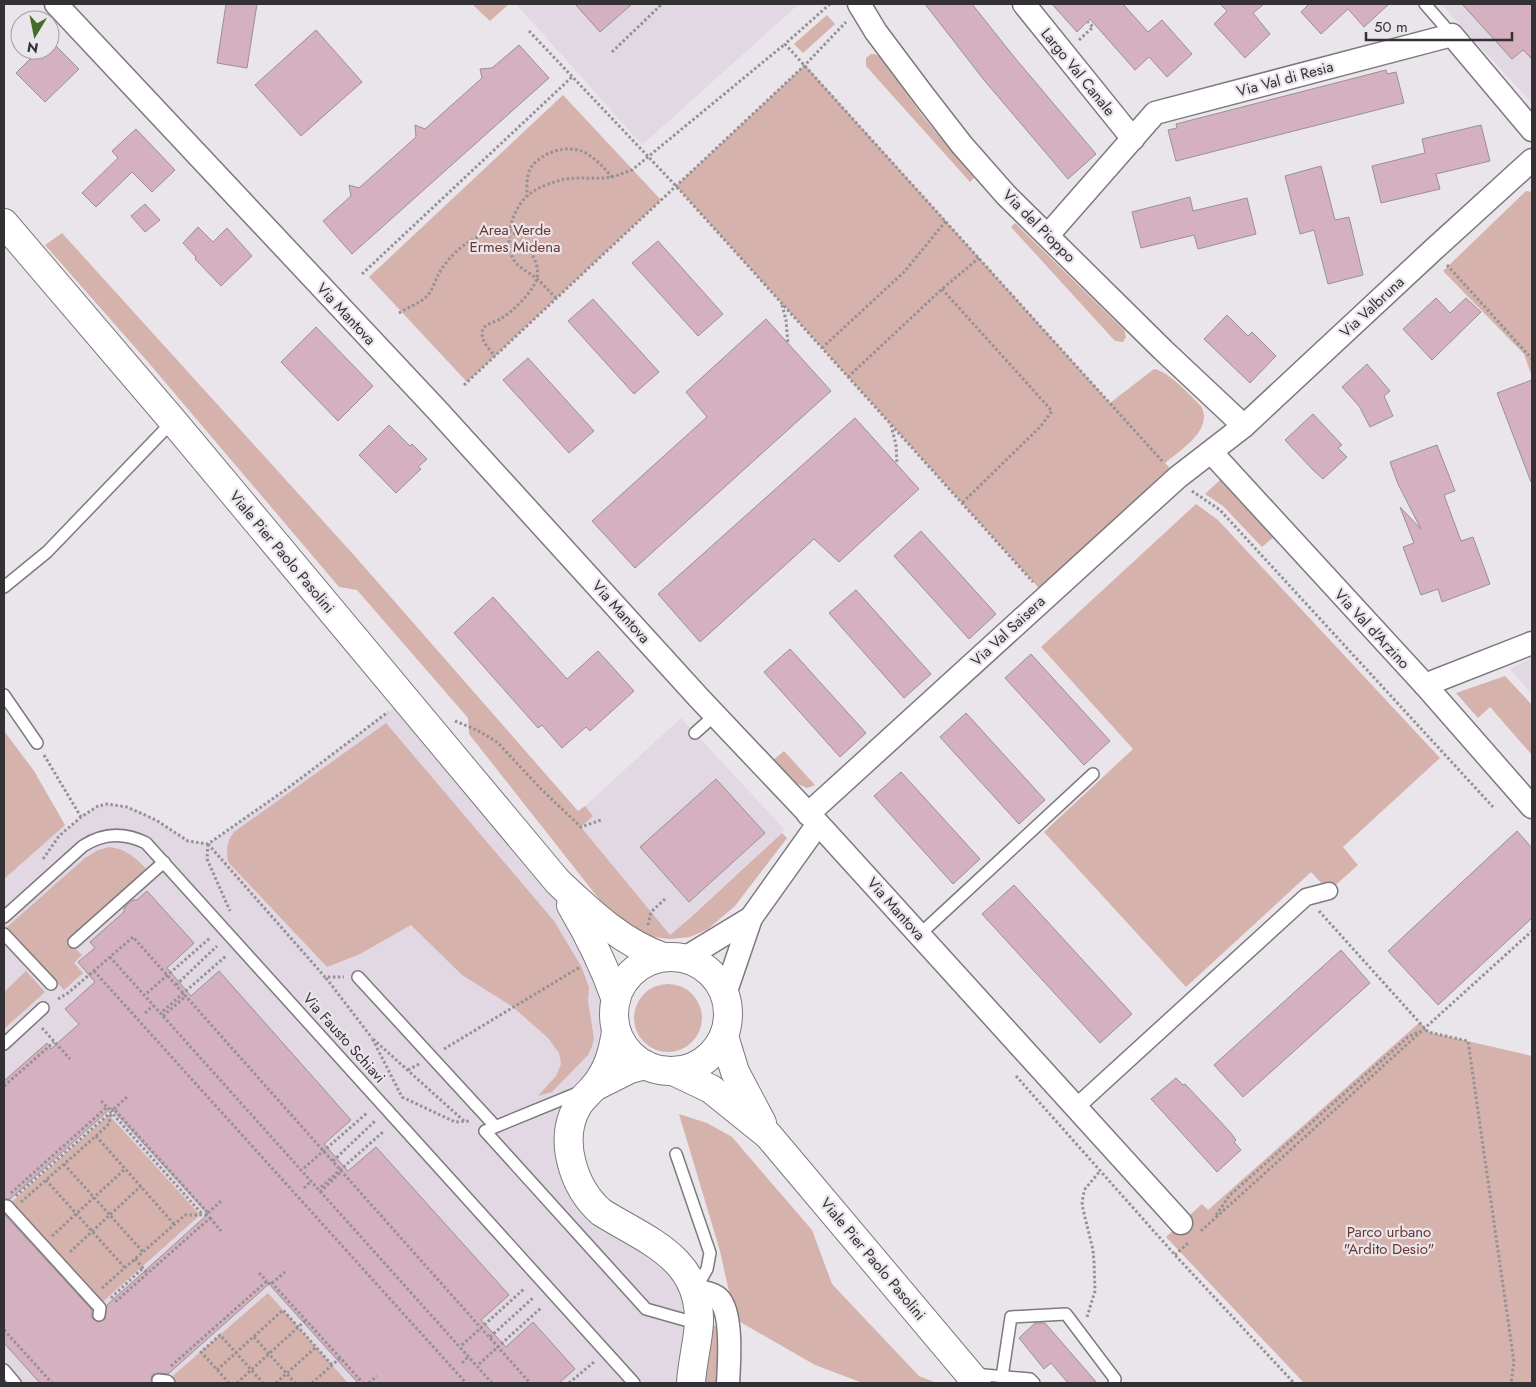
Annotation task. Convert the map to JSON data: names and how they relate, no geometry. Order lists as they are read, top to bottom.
{
  "streets": {
    "main road": ["Viale Pier Paolo Pasolini"],
    "street": [
      "Largo Val Canale",
      "Via Val di Resia",
      "Via del Pioppo",
      "Via Valbruna",
      "Via Mantova",
      "Via Val d'Arzino",
      "Via Val Saisera"
    ],
    "lane": ["Via Fausto Schiavi"]
  },
  "crossings": [
    ["Largo Val Canale", "Via Val di Resia"],
    ["Via Val di Resia", "Via del Pioppo"],
    ["Via del Pioppo", "Via Valbruna"],
    ["Via Valbruna", "Via Val d'Arzino"],
    ["Via Valbruna", "Via Val Saisera"],
    ["Via Mantova", "Via Val Saisera"],
    ["Via Val d'Arzino", "Via Val Saisera"]
  ],
  "parks": ["Area Verde Ermes Midena", "Parco urbano \"Ardito Desio\""],
  "scale_bar": "50 m",
  "north": "bottom"
}
